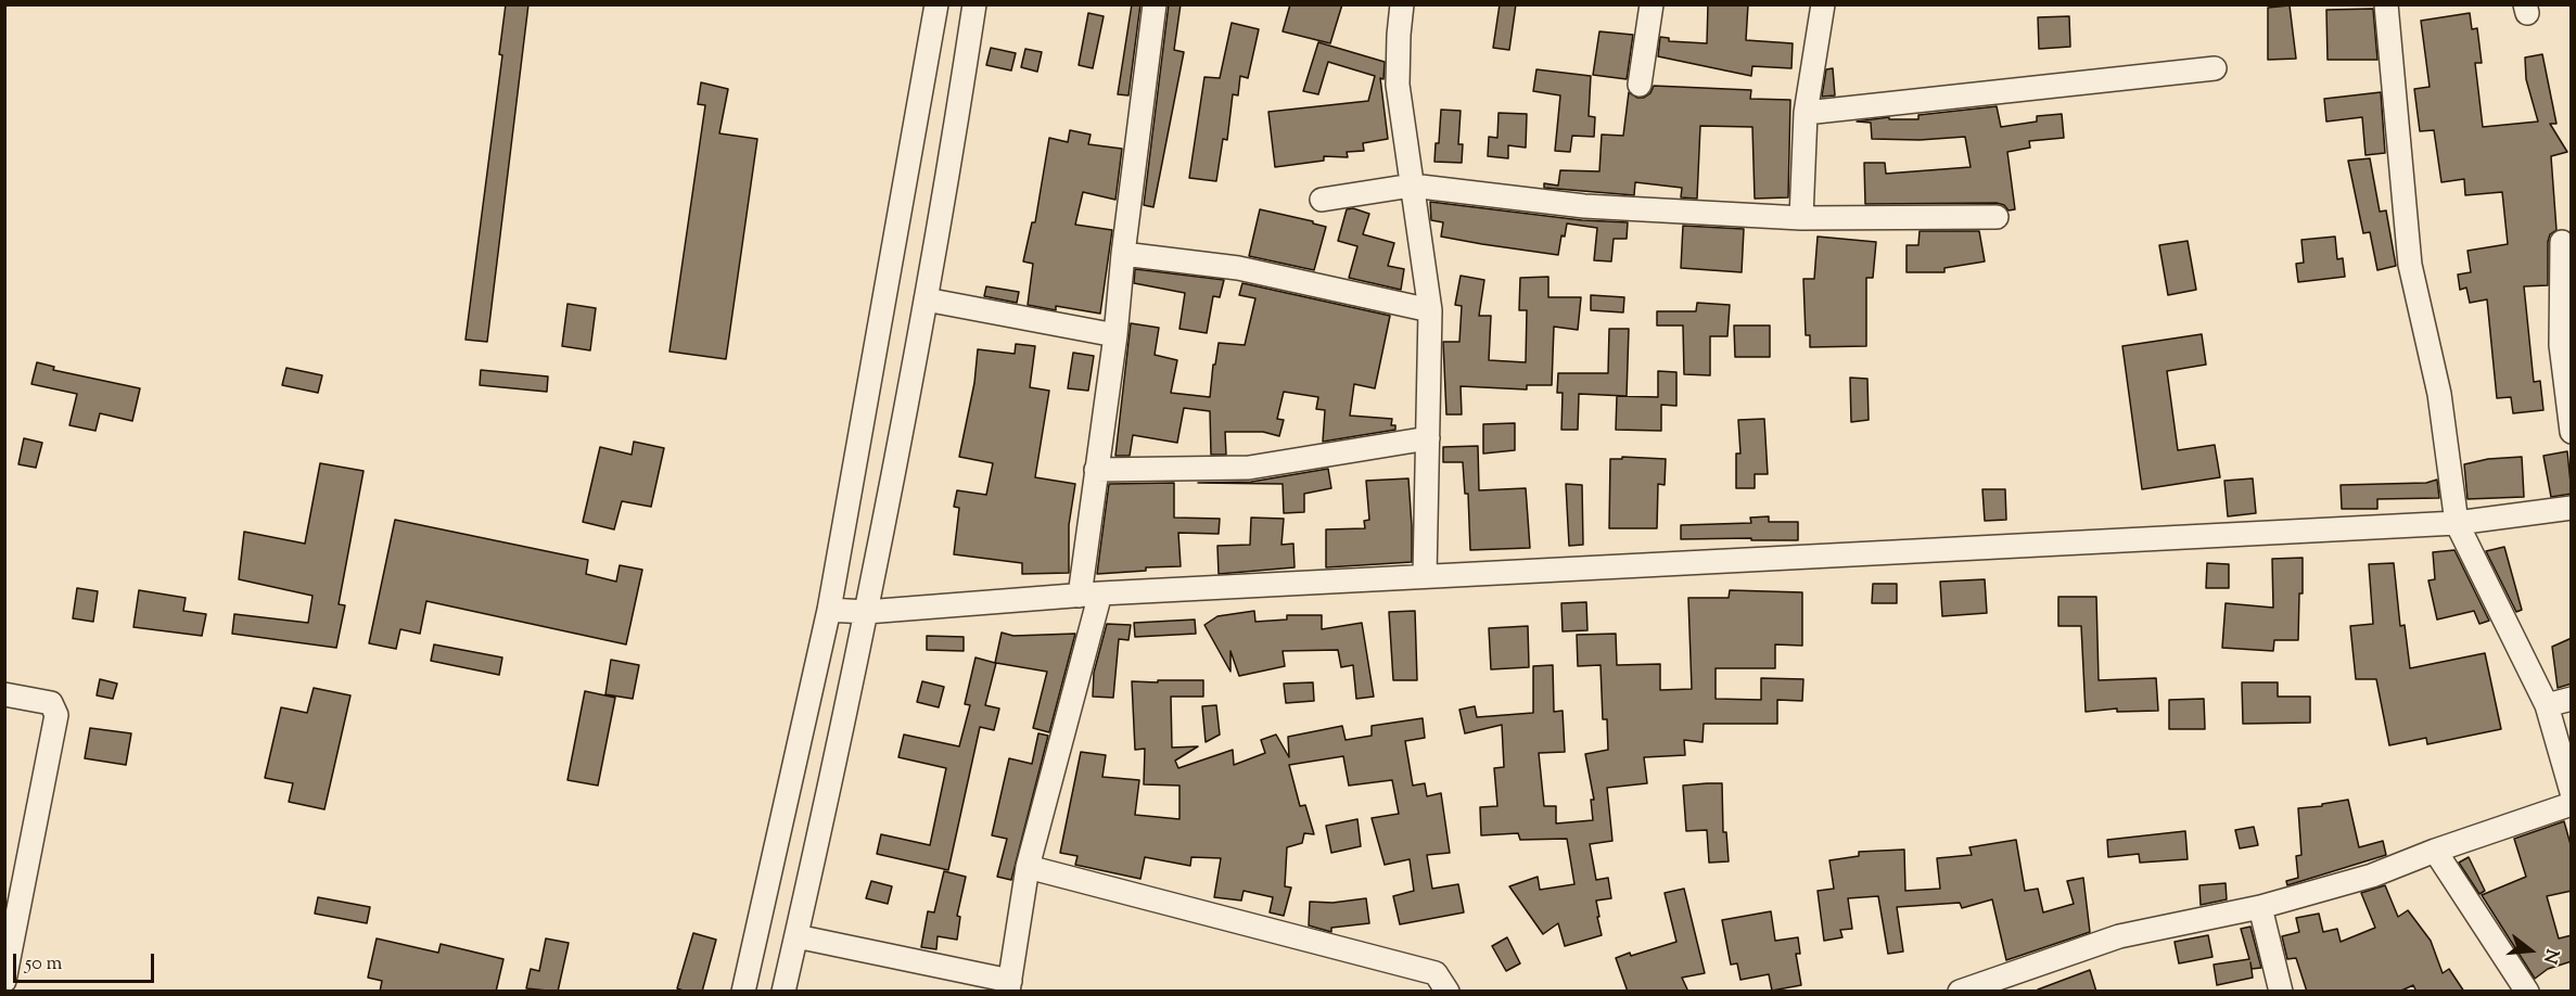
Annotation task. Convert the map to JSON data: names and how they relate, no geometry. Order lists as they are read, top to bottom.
{
  "scale_bar": "50 m",
  "north": "right"
}
